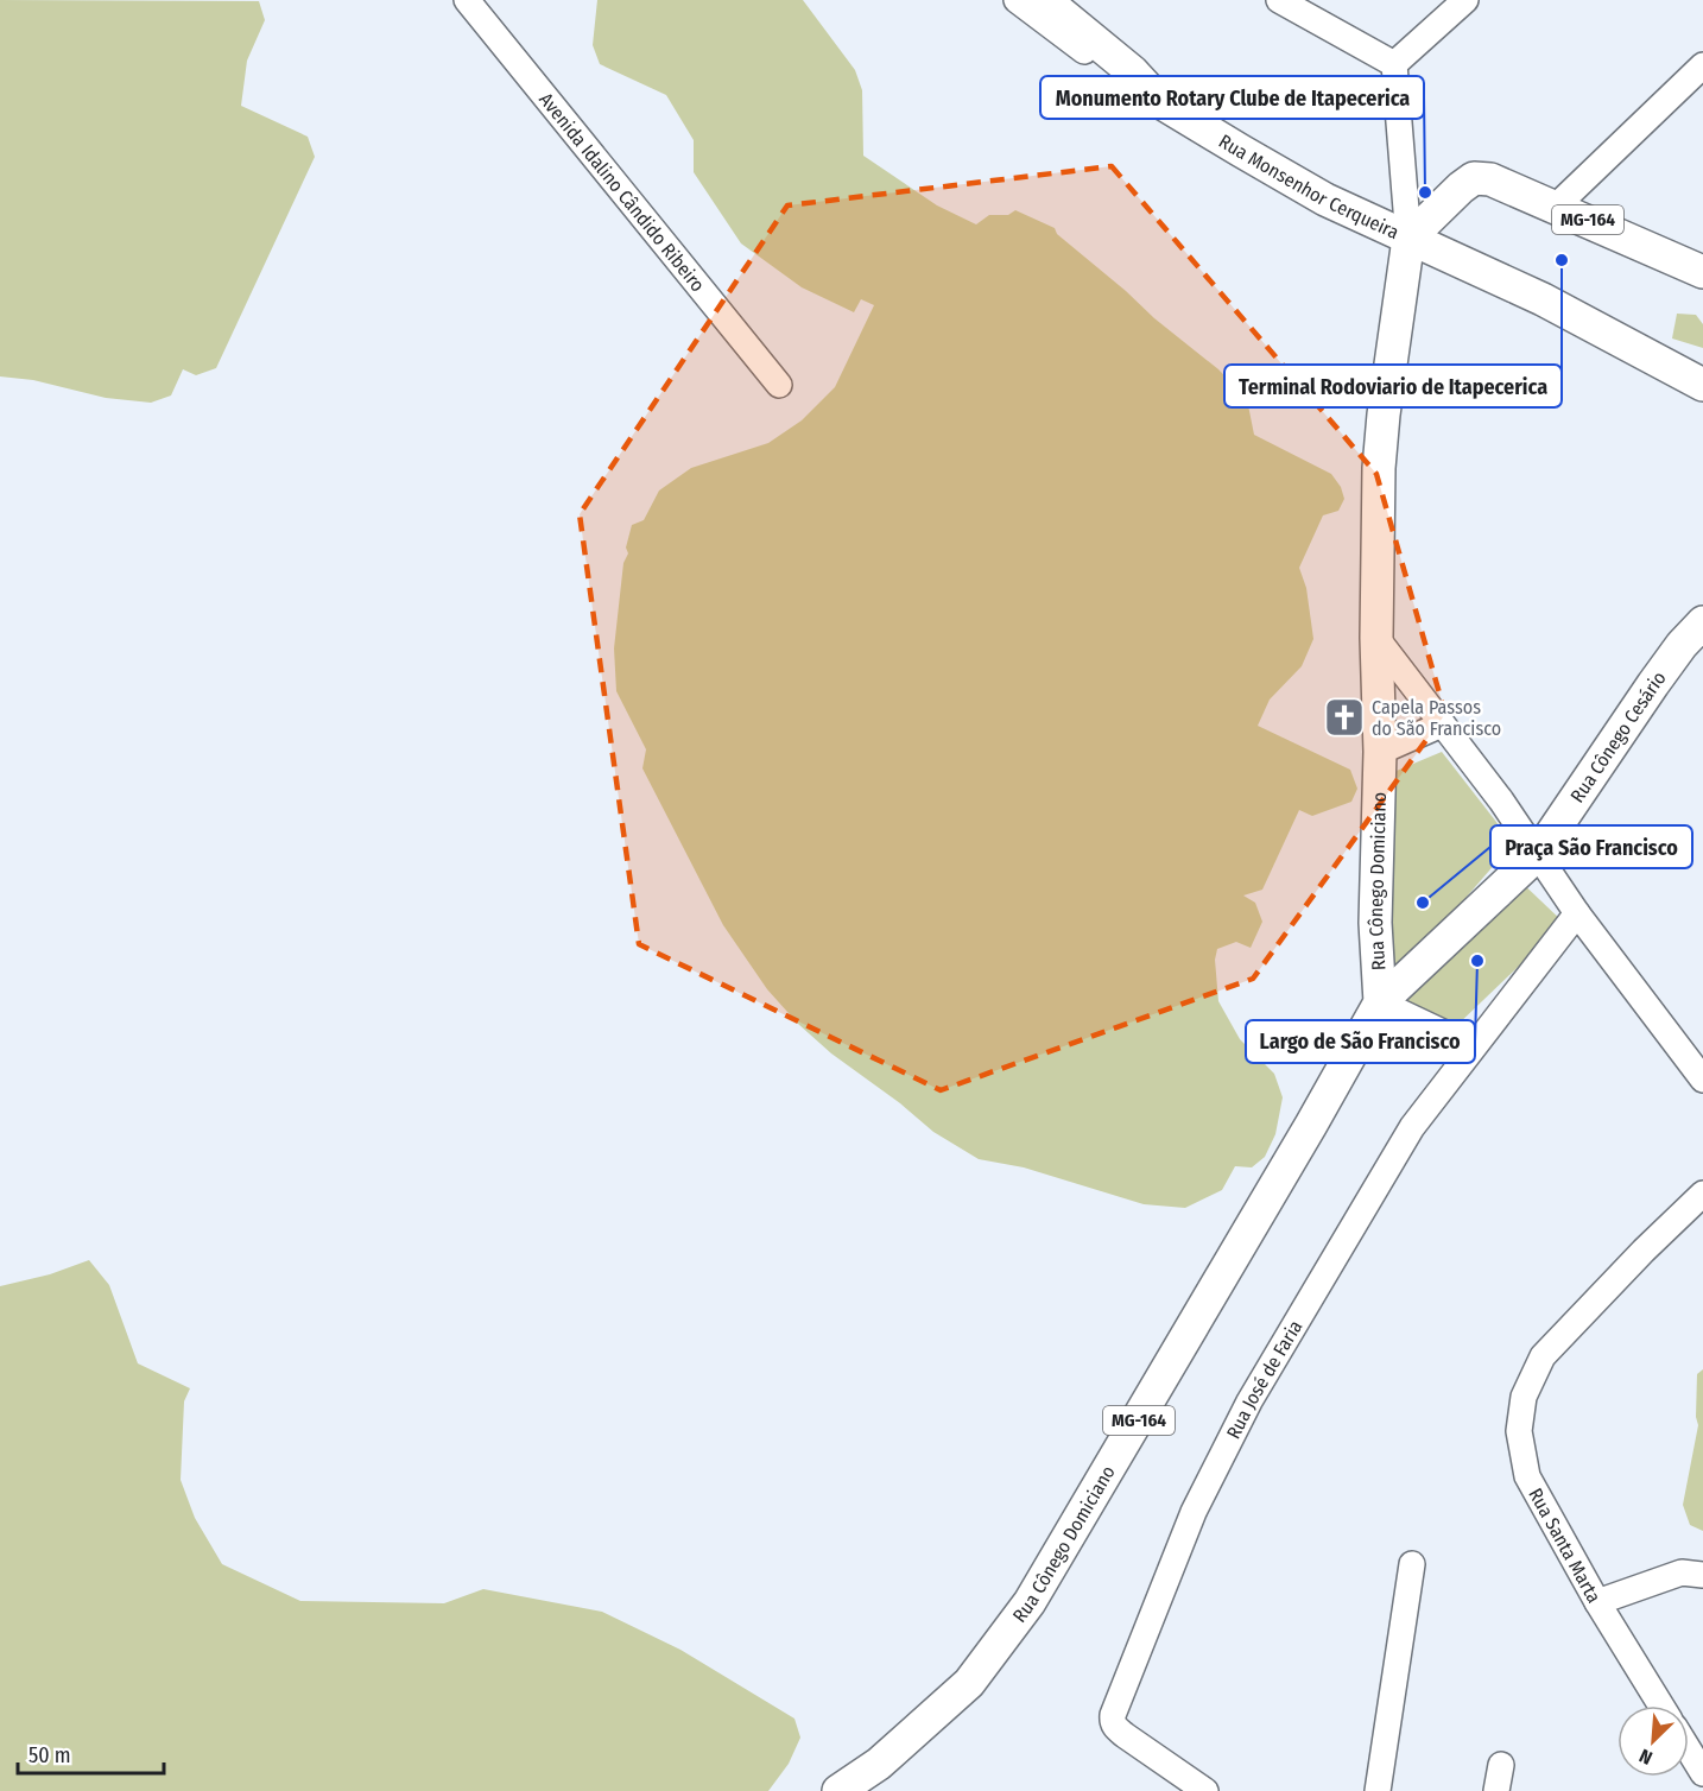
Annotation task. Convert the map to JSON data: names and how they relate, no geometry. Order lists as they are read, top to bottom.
{
  "streets": {
    "main road": [
      "Rua Monsenhor Cerqueira",
      "MG-164",
      "Rua Cônego Cesário",
      "Rua Cônego Domiciano"
    ],
    "street": ["Avenida Idalino Cândido Ribeiro", "Rua José de Faria", "Rua Santa Marta"]
  },
  "crossings": [
    ["Rua Monsenhor Cerqueira", "MG-164"],
    ["Rua Monsenhor Cerqueira", "Rua Cônego Domiciano"],
    ["MG-164", "Rua Cônego Cesário"],
    ["MG-164", "Rua Cônego Domiciano"]
  ],
  "places": {
    "other": [
      "Monumento Rotary Clube de Itapecerica",
      "Terminal Rodoviario de Itapecerica",
      "Praça São Francisco",
      "Largo de São Francisco"
    ],
    "church": ["Capela Passos do São Francisco"]
  },
  "scale_bar": "50 m",
  "north": "bottom left"
}
